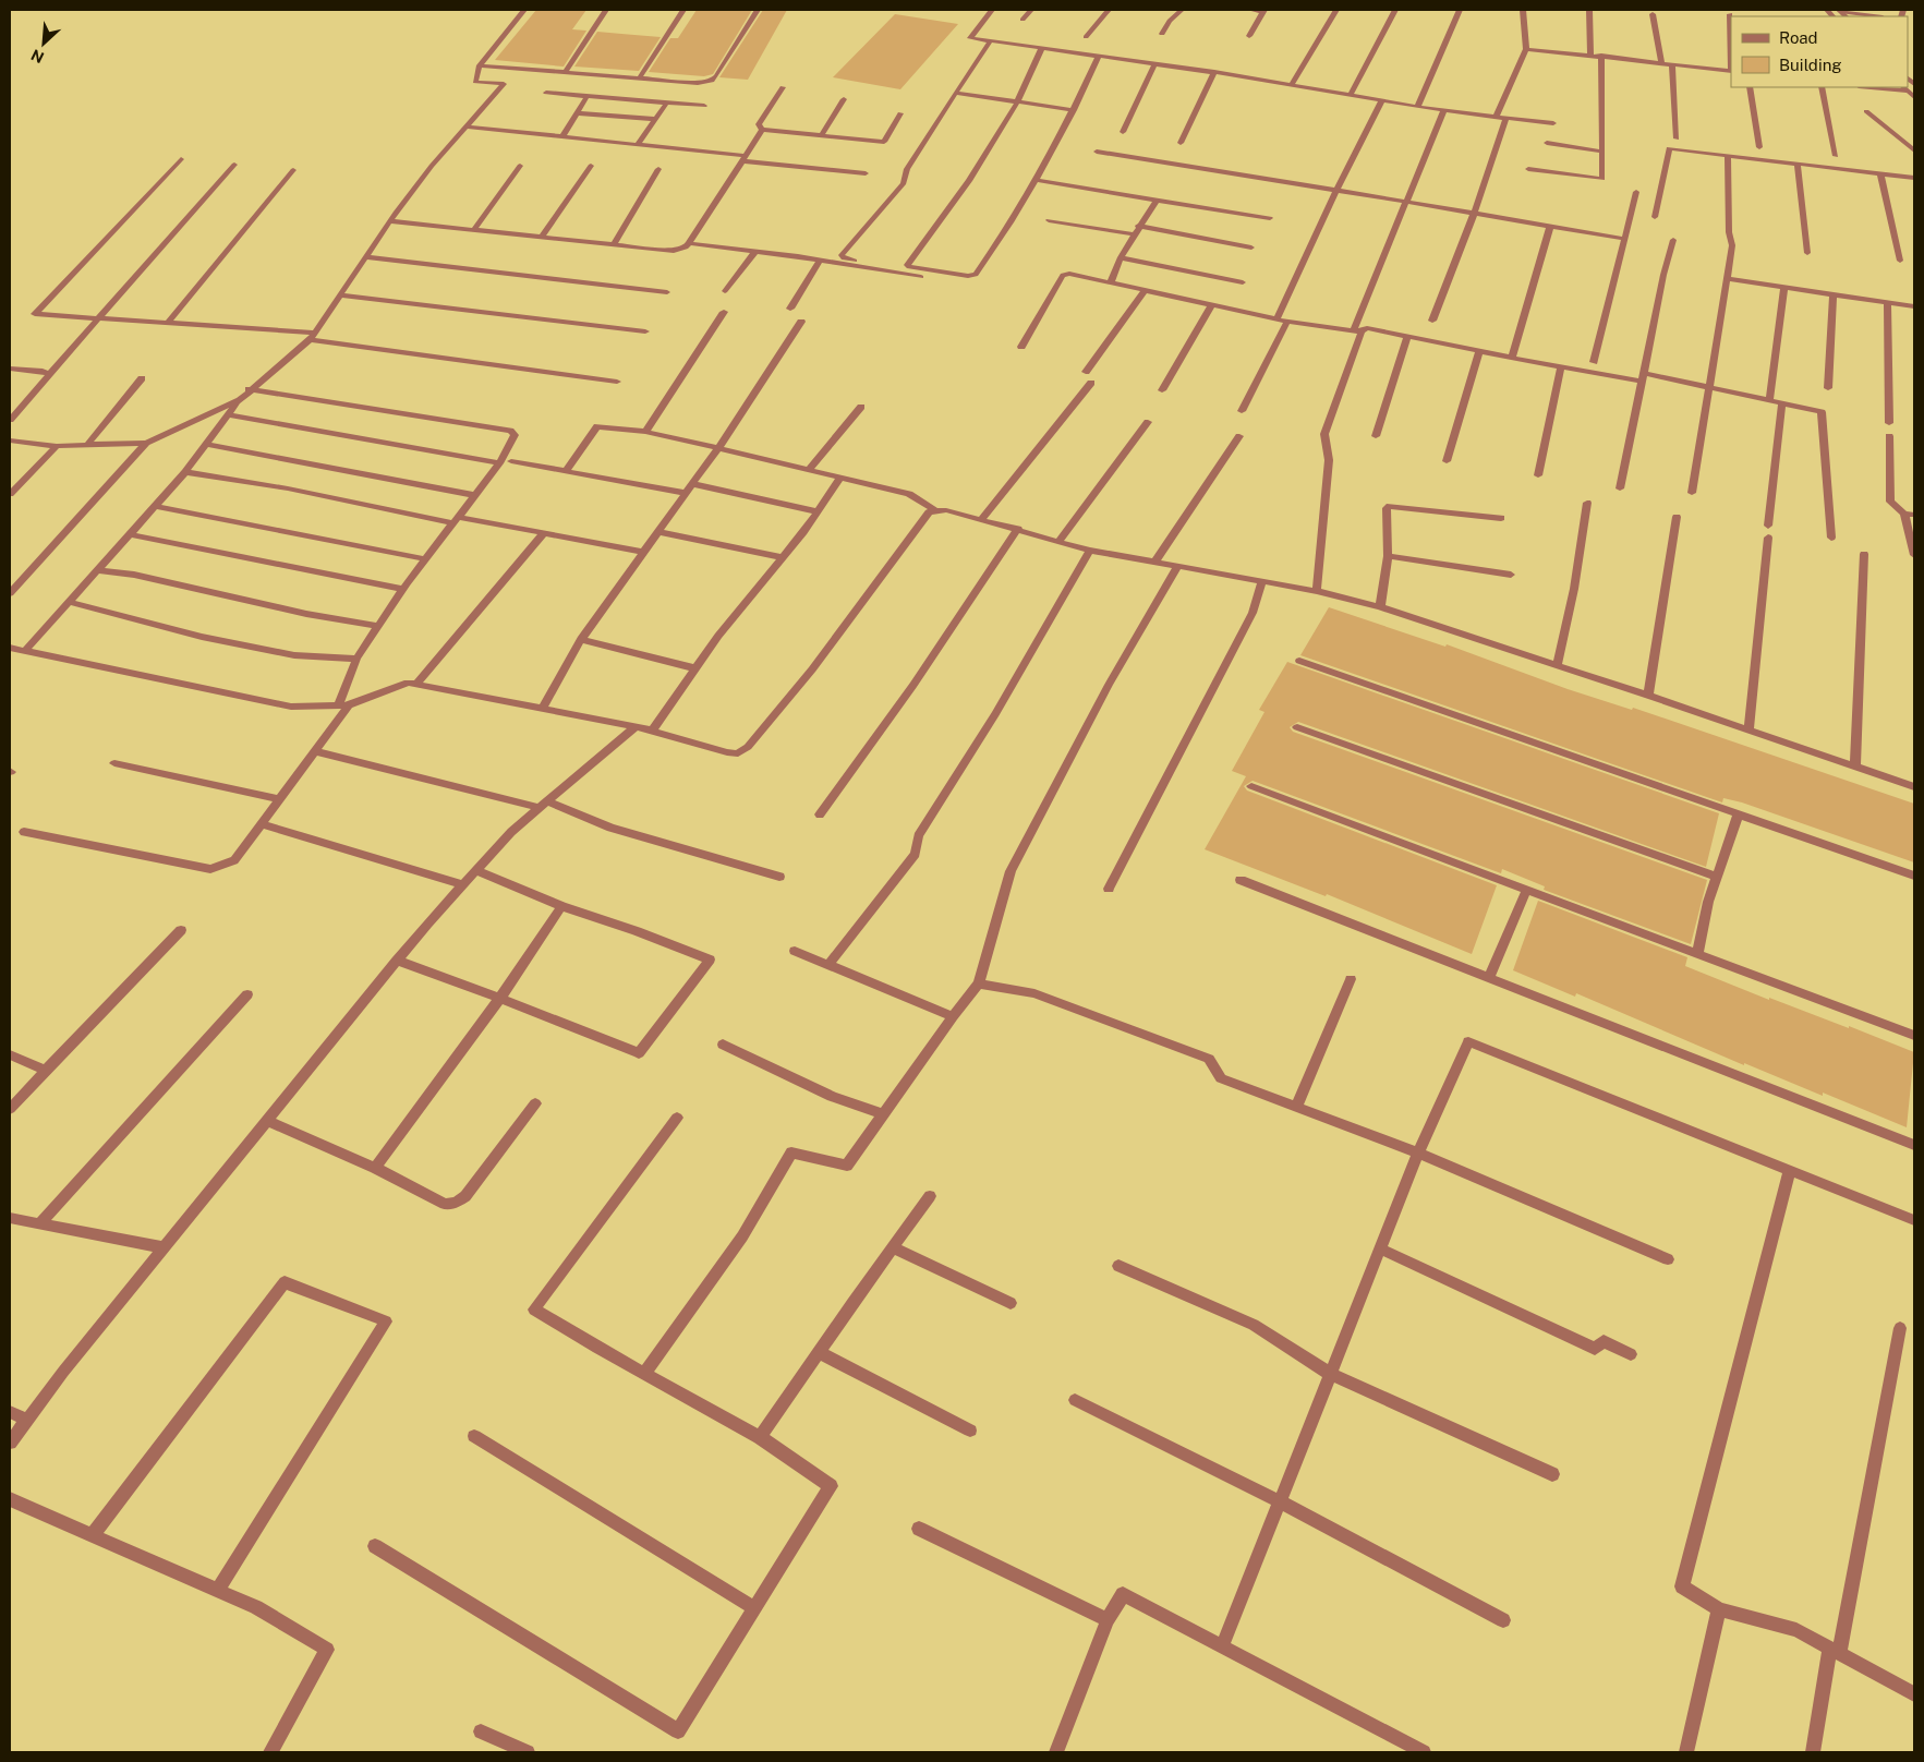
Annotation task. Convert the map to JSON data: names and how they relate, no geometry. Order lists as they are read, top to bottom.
{
  "legend": ["Road", "Building"],
  "north": "bottom left"
}
